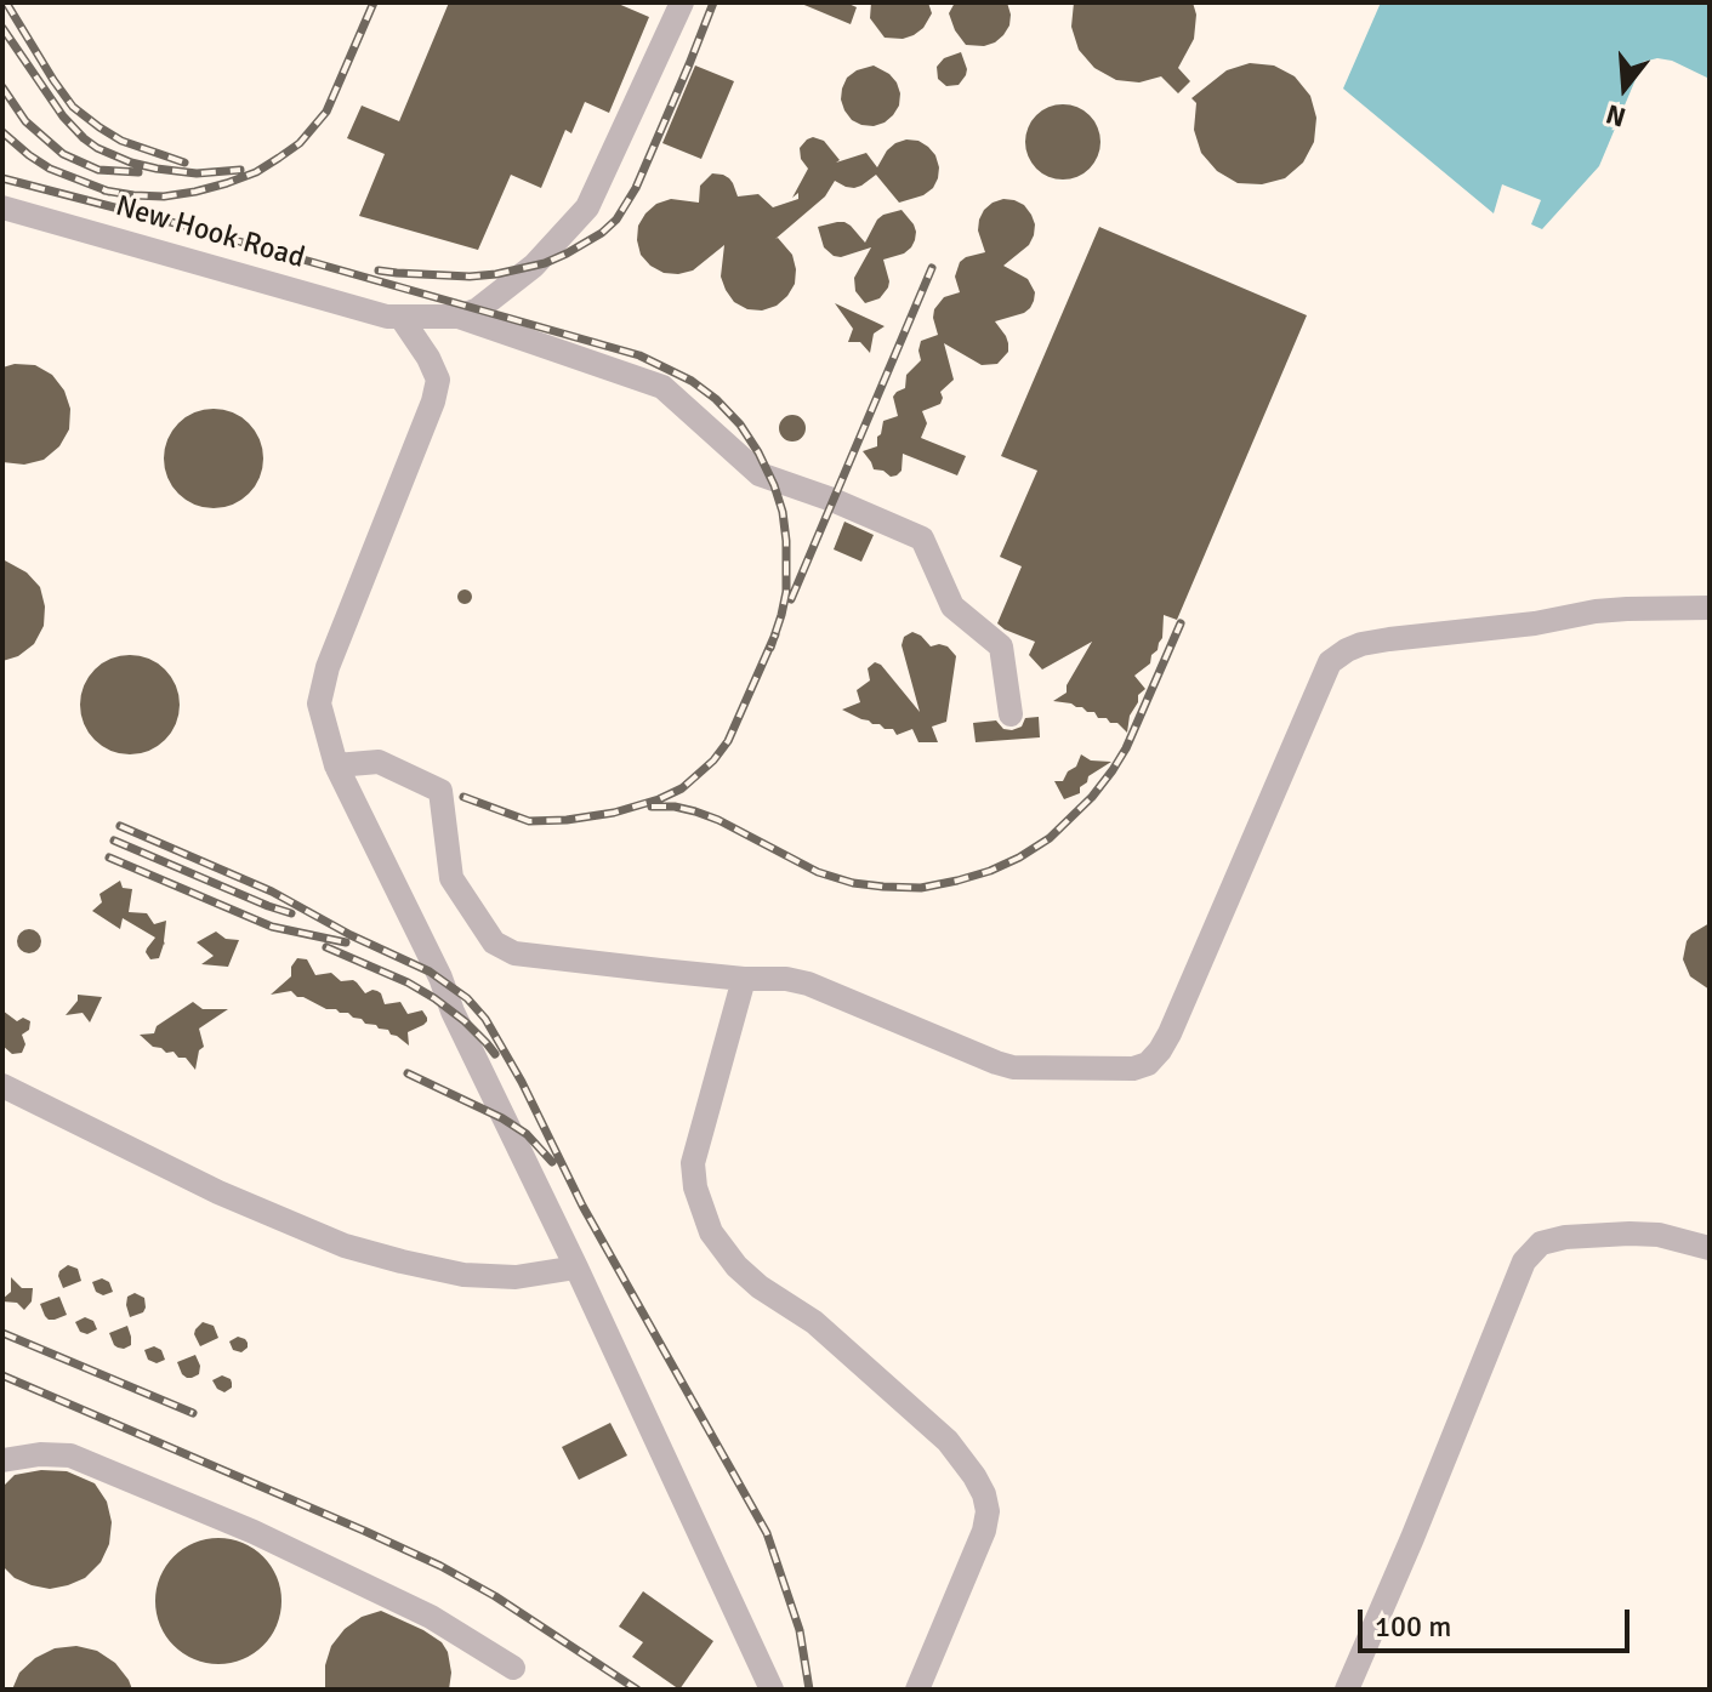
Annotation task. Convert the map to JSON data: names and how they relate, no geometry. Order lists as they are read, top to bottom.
{
  "streets": {
    "street": ["New Hook Road"]
  },
  "scale_bar": "100 m",
  "north": "bottom"
}
